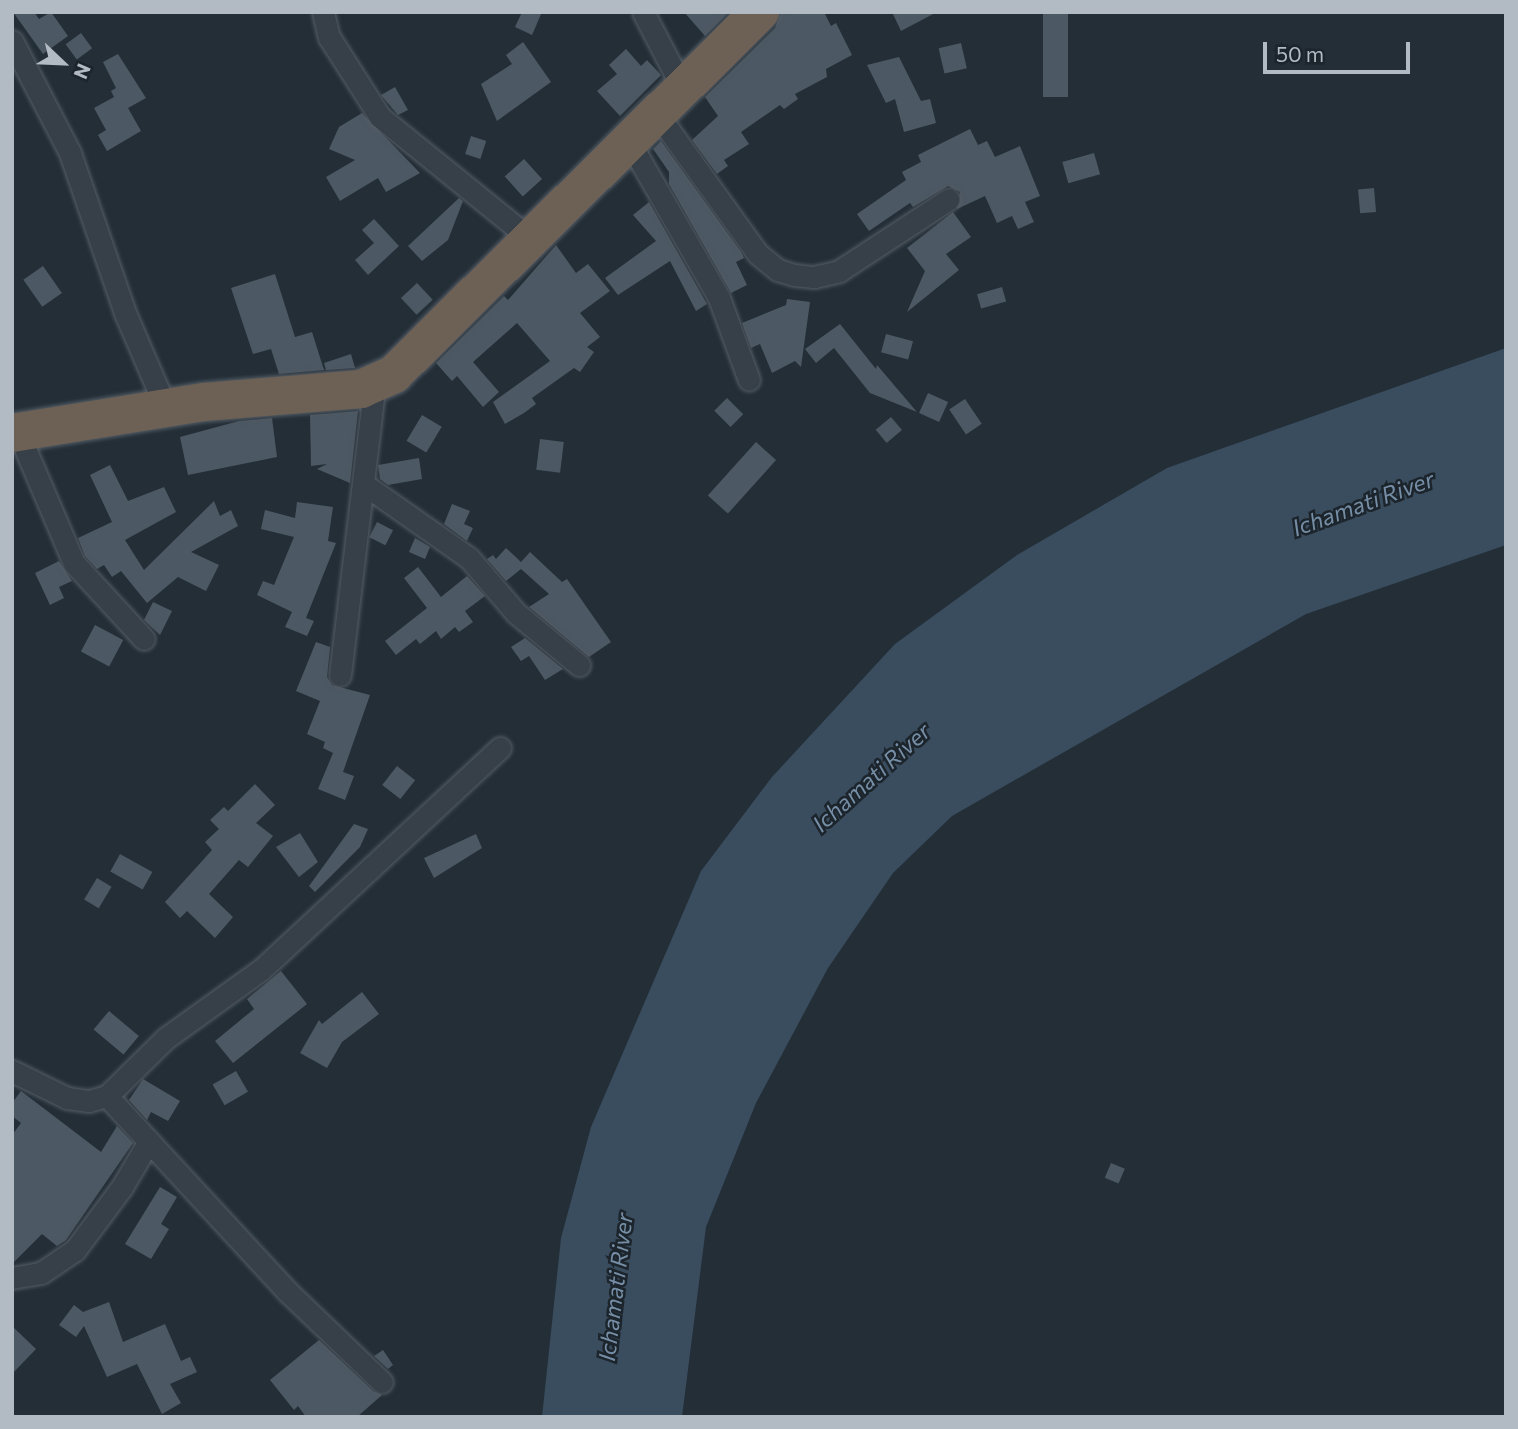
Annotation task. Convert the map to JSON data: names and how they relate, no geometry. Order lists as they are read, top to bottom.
{
  "water": ["Ichamati River"],
  "scale_bar": "50 m",
  "north": "bottom right"
}
